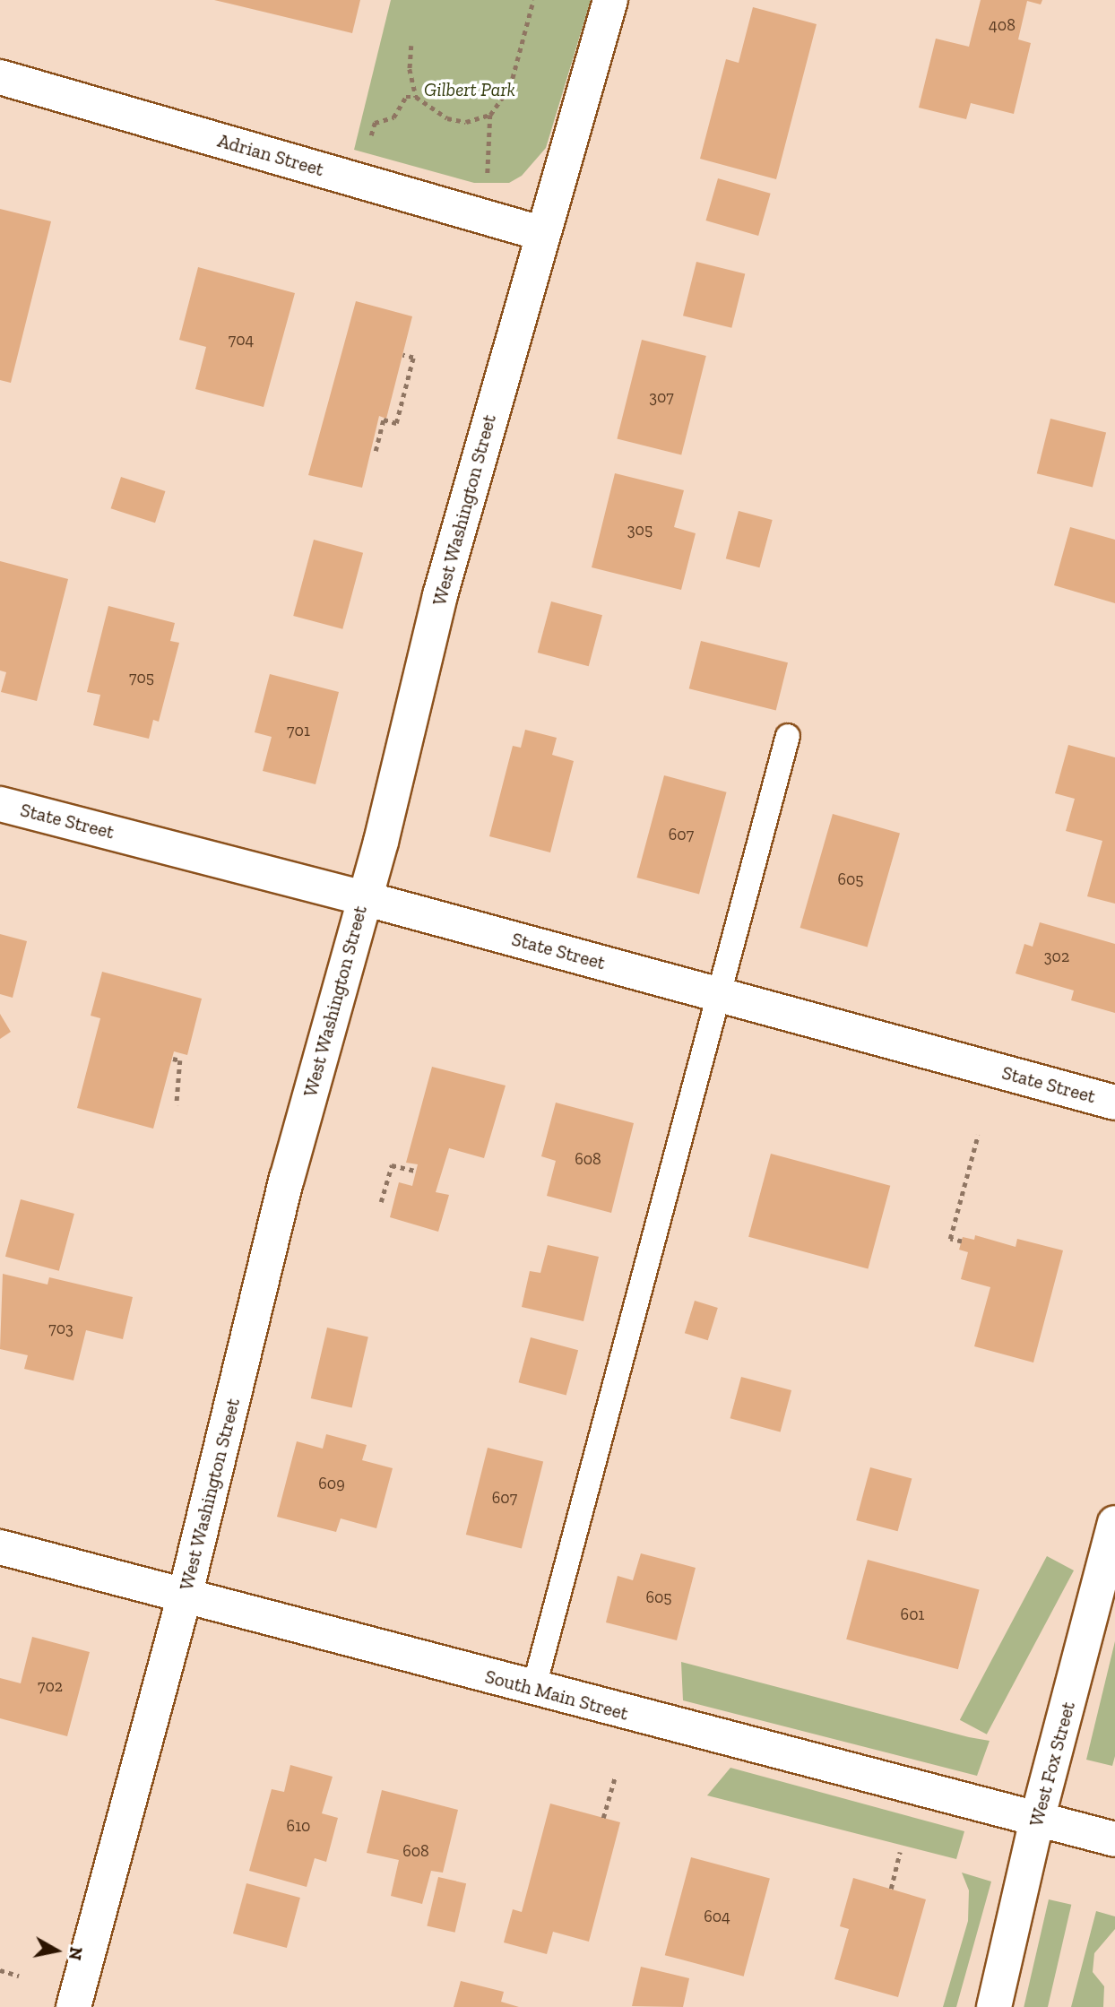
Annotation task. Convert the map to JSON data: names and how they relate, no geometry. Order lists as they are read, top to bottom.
{
  "streets": {
    "street": [
      "Adrian Street",
      "West Washington Street",
      "State Street",
      "South Main Street",
      "West Fox Street"
    ]
  },
  "crossings": [
    ["Adrian Street", "West Washington Street"],
    ["West Washington Street", "State Street"],
    ["West Washington Street", "South Main Street"],
    ["South Main Street", "West Fox Street"]
  ],
  "parks": ["Gilbert Park"],
  "house_numbers": [
    "408",
    "704",
    "307",
    "305",
    "705",
    "701",
    "607",
    "605",
    "302",
    "608",
    "703",
    "609",
    "607",
    "605",
    "601",
    "702",
    "610",
    "608",
    "604"
  ],
  "north": "right"
}
